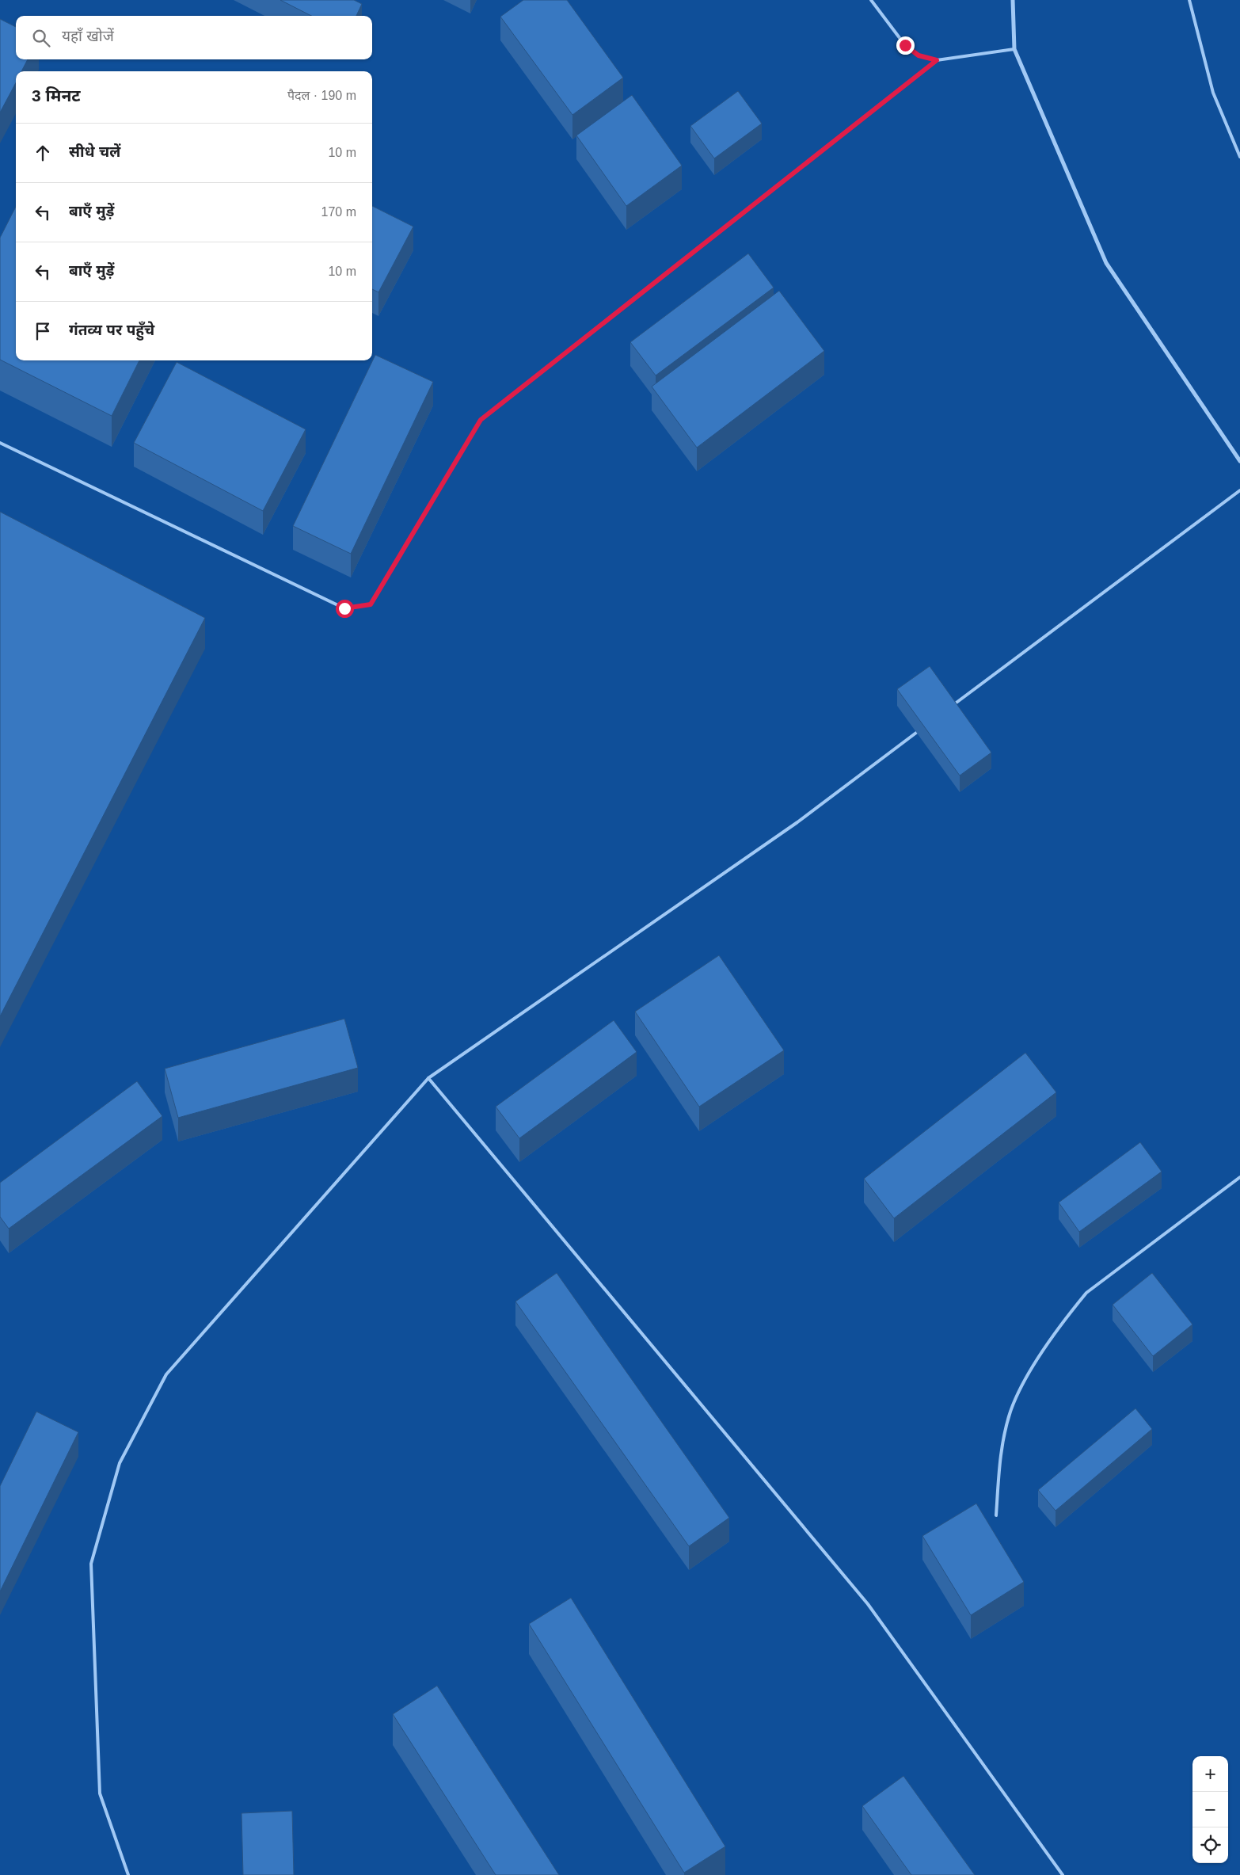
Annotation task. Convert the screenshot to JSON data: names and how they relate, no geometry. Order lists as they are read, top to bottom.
{
  "page": {
    "search": "यहाँ खोजें",
    "heading": ["3 मिनट", "पैदल · 190 m"],
    "list": [
      ["सीधे चलें", "10 m"],
      ["बाएँ मुड़ें", "170 m"],
      ["बाएँ मुड़ें", "10 m"],
      "गंतव्य पर पहुँचे"
    ],
    "map_buttons": ["+", "−"]
  }
}
